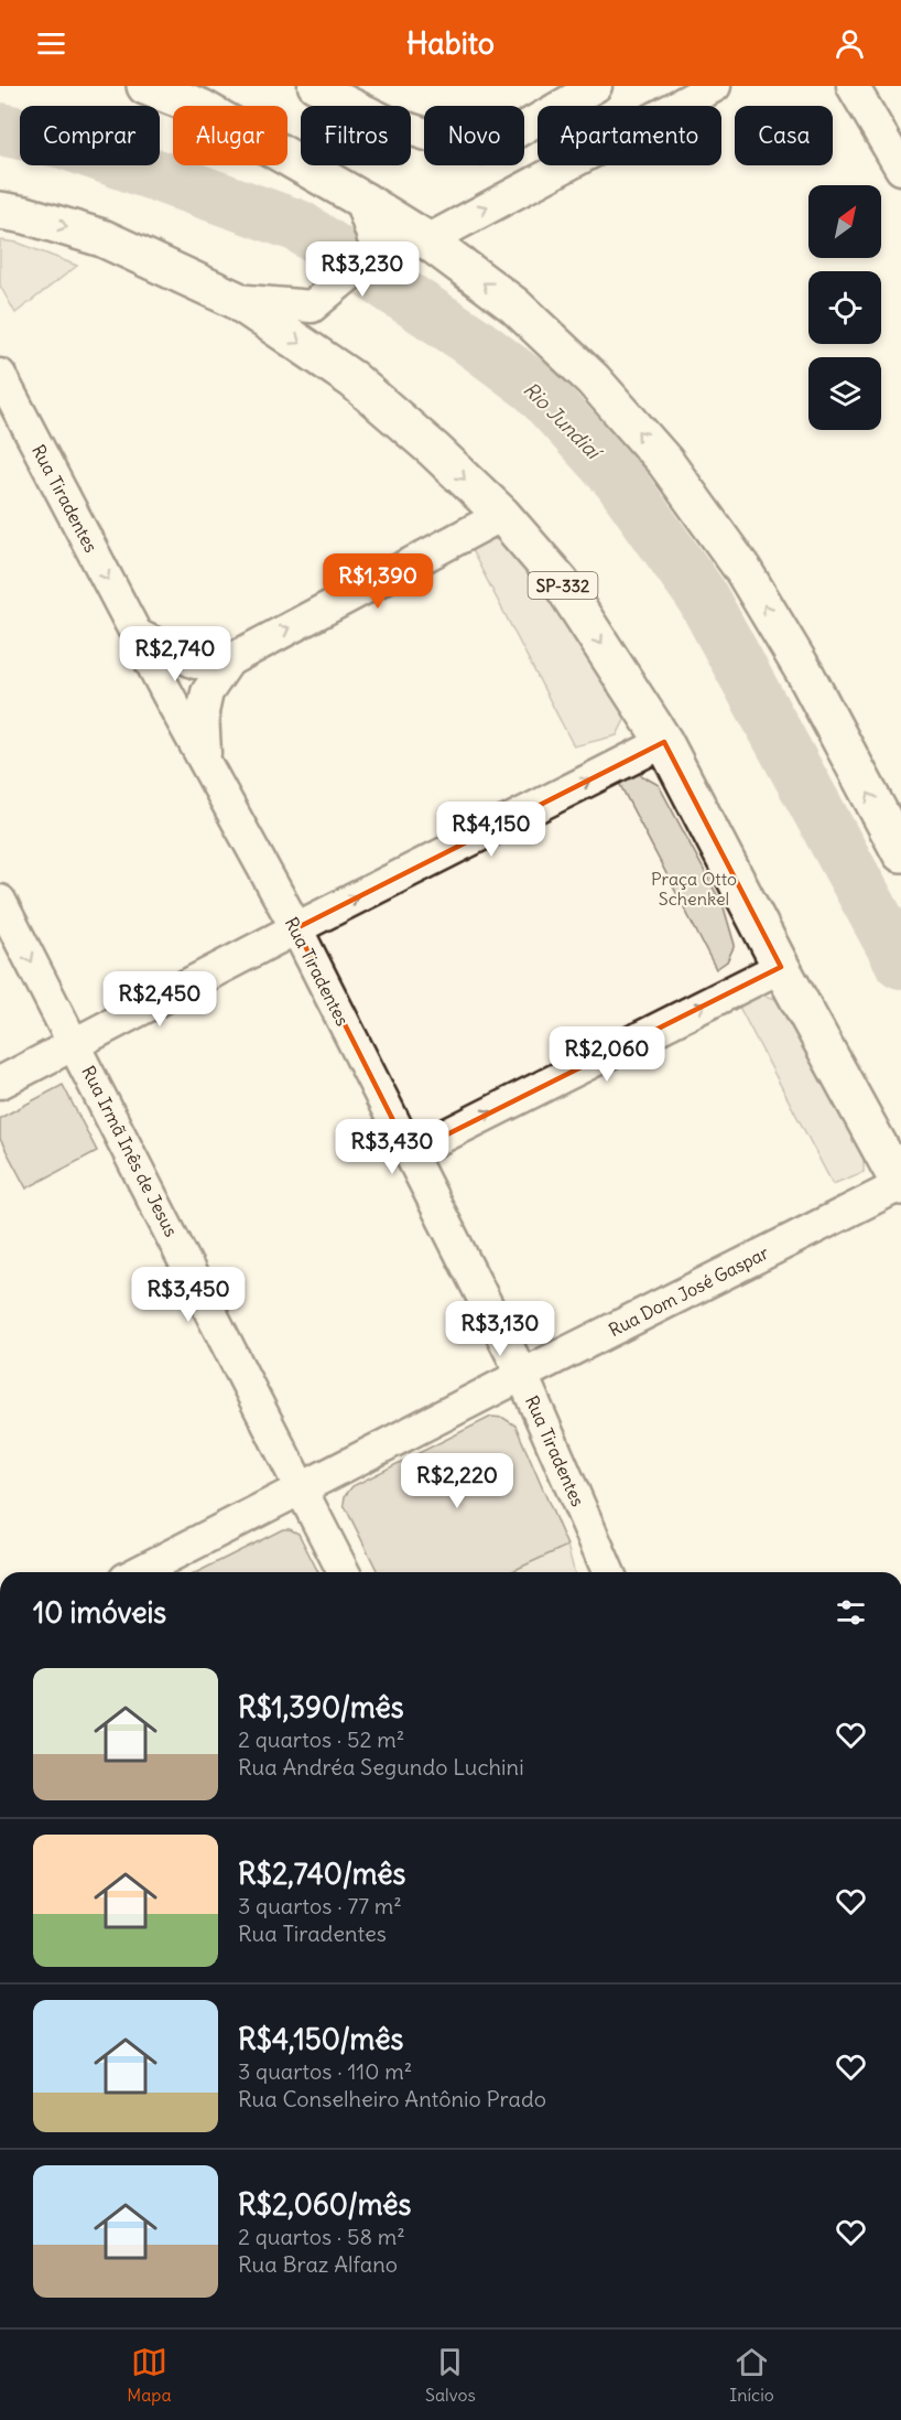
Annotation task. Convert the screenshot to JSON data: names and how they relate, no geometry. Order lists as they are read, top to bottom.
{
  "streets": {
    "main road": ["SP-332"],
    "street": ["Rua Tiradentes", "Rua Irmã Inês de Jesus", "Rua Dom José Gaspar"]
  },
  "crossings": [
    ["Rua Tiradentes", "Rua Dom José Gaspar"],
    ["SP-332", "Rua Dom José Gaspar"],
    ["Rua Irmã Inês de Jesus", "Rua Dom José Gaspar"]
  ],
  "water": ["Rio Jundiaí"],
  "parks": ["Praça Otto Schenkel"],
  "north": "top right",
  "page": {
    "header": "Habito",
    "chip": [
      "Comprar",
      "Alugar",
      "Filtros",
      "Novo",
      "Apartamento",
      "Casa"
    ],
    "price": [
      "R$3,230",
      "R$1,390",
      "R$2,740",
      "R$4,150",
      "R$2,450",
      "R$2,060",
      "R$3,430",
      "R$3,450",
      "R$3,130",
      "R$2,220"
    ],
    "heading": "10 imóveis",
    "list": [
      {
        "name": "R$1,390/mês",
        "note": "2 quartos · 52 m² · Rua Andréa Segundo Luchini"
      },
      {
        "name": "R$2,740/mês",
        "note": "3 quartos · 77 m² · Rua Tiradentes"
      },
      {
        "name": "R$4,150/mês",
        "note": "3 quartos · 110 m² · Rua Conselheiro Antônio Prado"
      },
      {
        "name": "R$2,060/mês",
        "note": "2 quartos · 58 m² · Rua Braz Alfano"
      }
    ],
    "tabs": ["Mapa", "Salvos", "Início"]
  }
}
